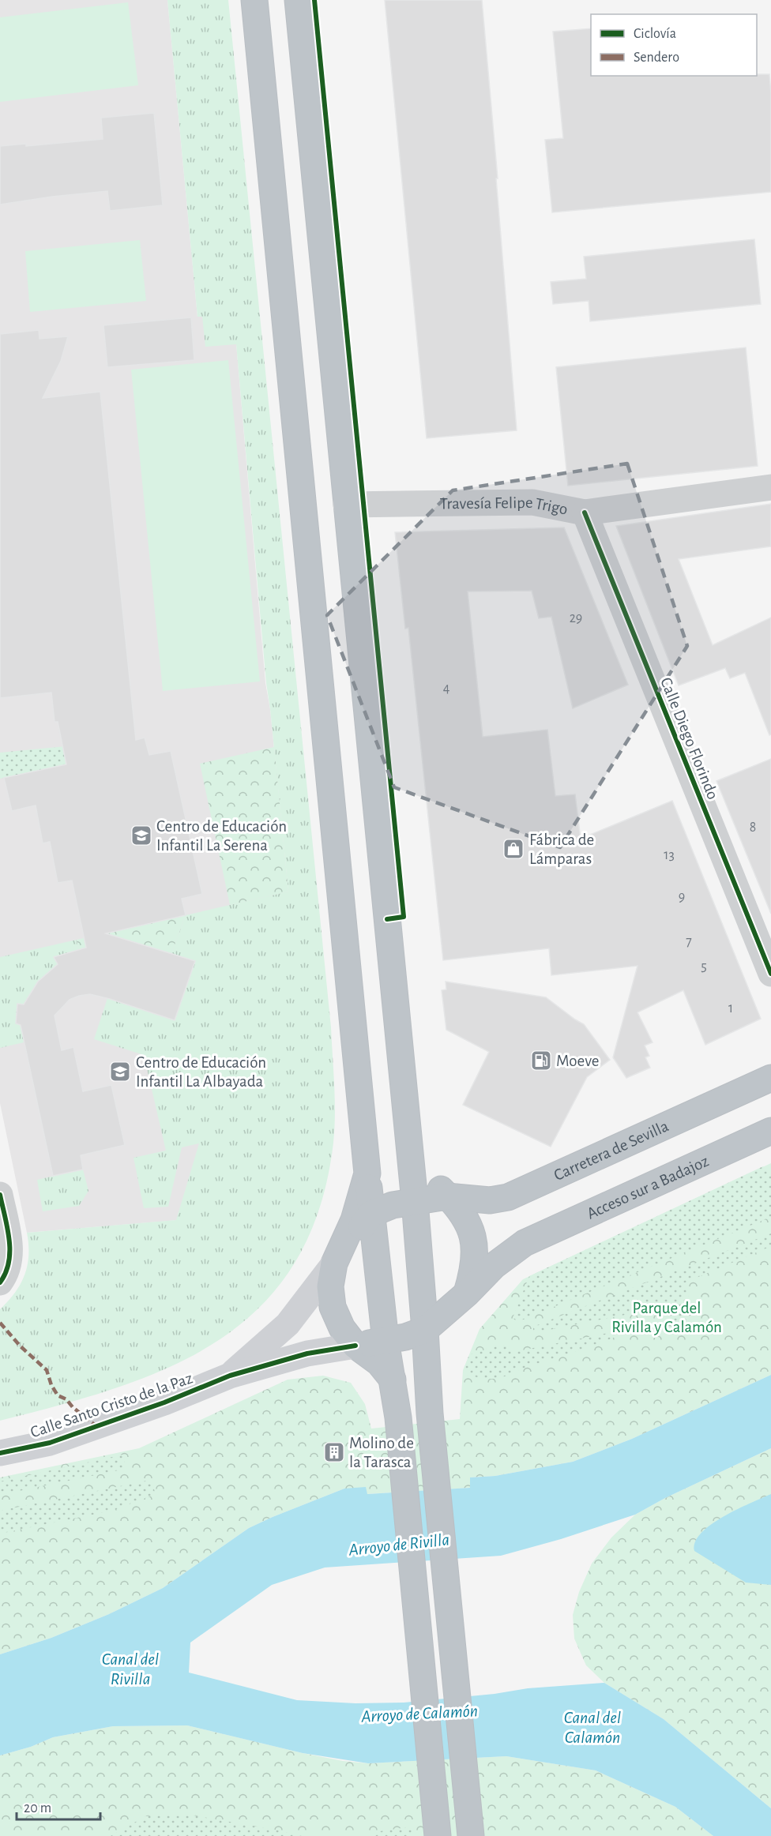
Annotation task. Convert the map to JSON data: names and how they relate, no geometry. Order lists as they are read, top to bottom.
{
  "streets": {
    "highway": ["Carretera de Sevilla", "Acceso sur a Badajoz"],
    "street": ["Travesía Felipe Trigo", "Calle Diego Florindo", "Calle Santo Cristo de la Paz"]
  },
  "crossings": [
    ["Travesía Felipe Trigo", "Calle Diego Florindo"]
  ],
  "water": [
    "Arroyo de Rivilla",
    "Canal del Rivilla",
    "Arroyo de Calamón",
    "Canal del Calamón"
  ],
  "parks": ["Parque del Rivilla y Calamón"],
  "places": {
    "school or university": ["Centro de Educación Infantil La Serena", "Centro de Educación Infantil La Albayada"],
    "shop": ["Fábrica de Lámparas"],
    "fuel station": ["Moeve"],
    "building": ["Molino de la Tarasca"]
  },
  "house_numbers": [
    "29",
    "4",
    "8",
    "13",
    "9",
    "7",
    "5",
    "1"
  ],
  "legend": ["Ciclovía", "Sendero"],
  "scale_bar": "20 m"
}
